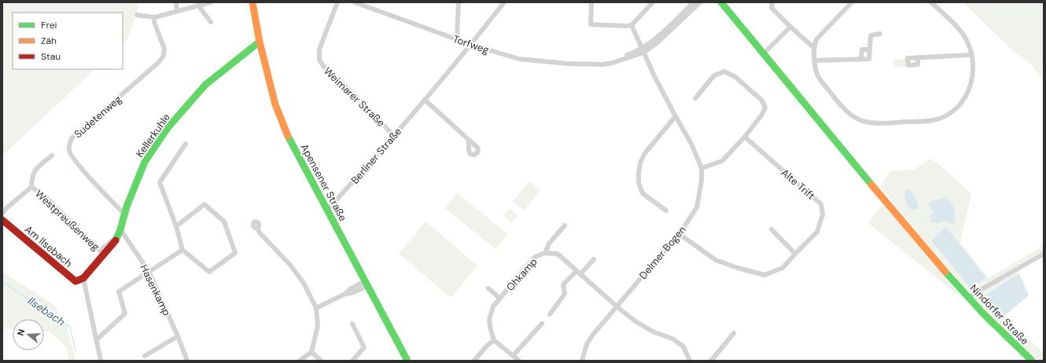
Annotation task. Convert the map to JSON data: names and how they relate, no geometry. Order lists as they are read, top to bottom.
{
  "streets": {
    "street": [
      "Torfweg",
      "Weimarer Straße",
      "Sudetenweg",
      "Kellerkuhle",
      "Berliner Straße",
      "Apensener Straße",
      "Alte Trift",
      "Westpreußenweg",
      "Am Ilsebach",
      "Delmer Bogen",
      "Ohkamp",
      "Hasenkamp",
      "Nindorfer Straße"
    ]
  },
  "crossings": [
    ["Torfweg", "Berliner Straße"],
    ["Torfweg", "Delmer Bogen"],
    ["Weimarer Straße", "Berliner Straße"],
    ["Sudetenweg", "Kellerkuhle"],
    ["Kellerkuhle", "Apensener Straße"],
    ["Kellerkuhle", "Westpreußenweg"],
    ["Kellerkuhle", "Am Ilsebach"],
    ["Kellerkuhle", "Hasenkamp"],
    ["Berliner Straße", "Apensener Straße"],
    ["Alte Trift", "Delmer Bogen"],
    ["Delmer Bogen", "Ohkamp"]
  ],
  "water": ["Ilsebach"],
  "legend": ["Frei", "Zäh", "Stau"],
  "north": "left"
}
